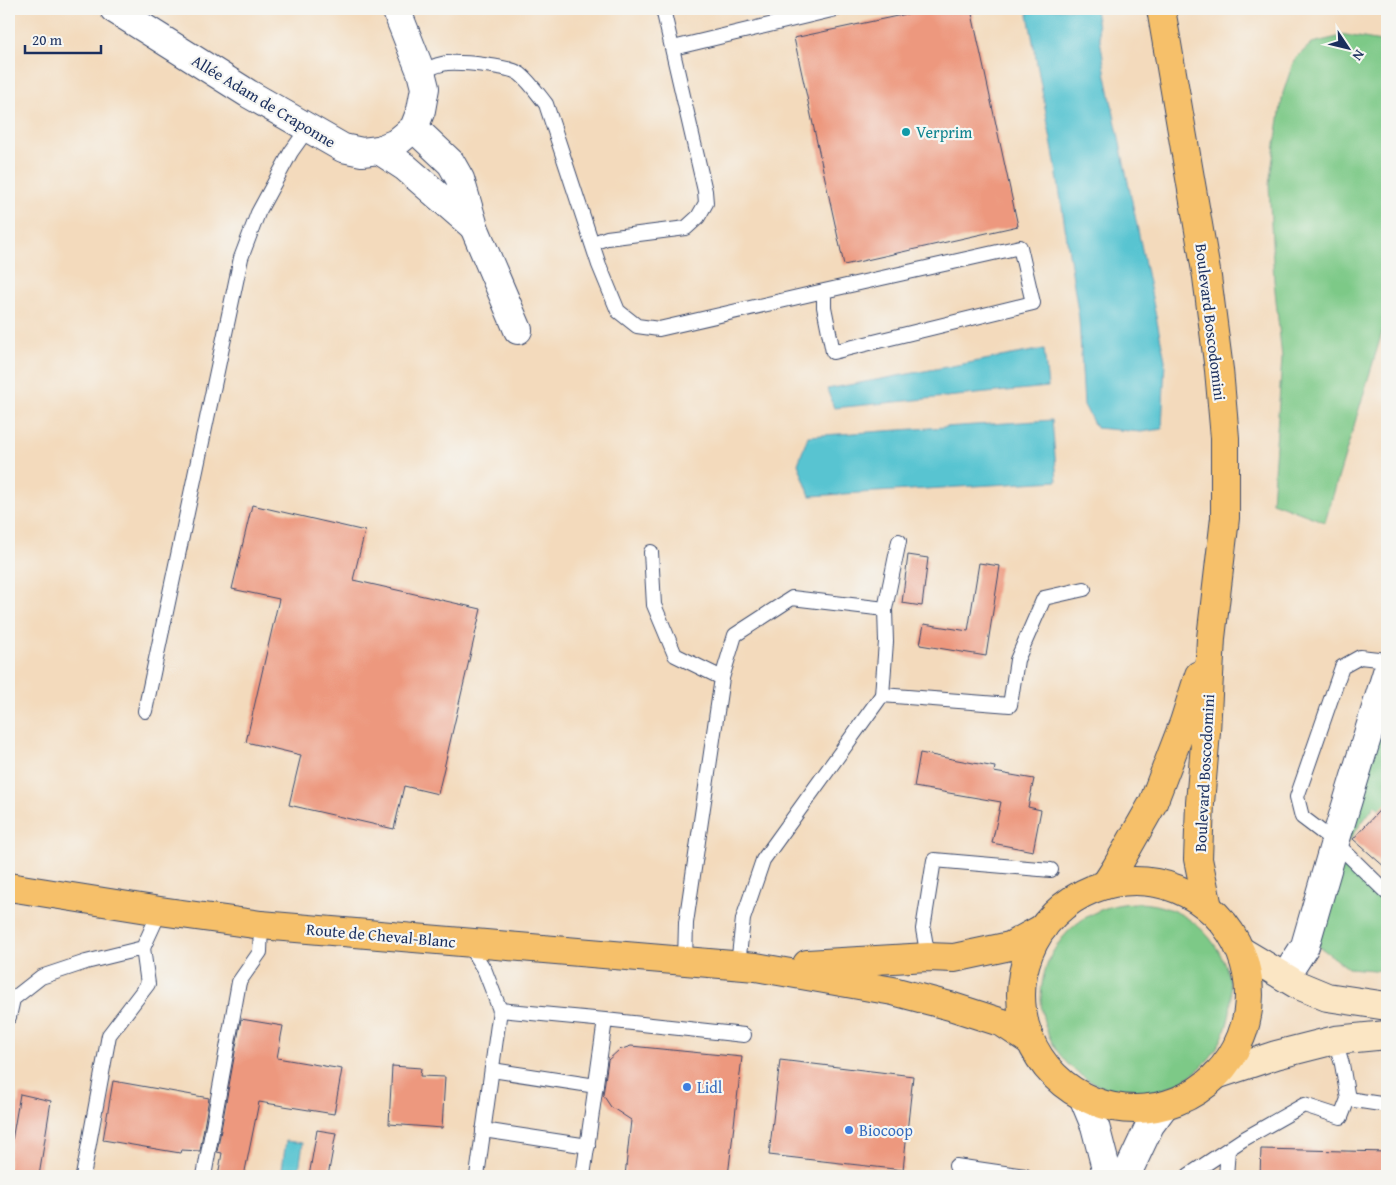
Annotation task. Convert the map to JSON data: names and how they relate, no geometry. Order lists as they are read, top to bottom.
{
  "streets": {
    "main road": ["Boulevard Boscodomini", "Route de Cheval-Blanc"],
    "street": ["Allée Adam de Craponne"]
  },
  "places": ["Verprim", "Lidl", "Biocoop"],
  "scale_bar": "20 m",
  "north": "bottom right"
}
